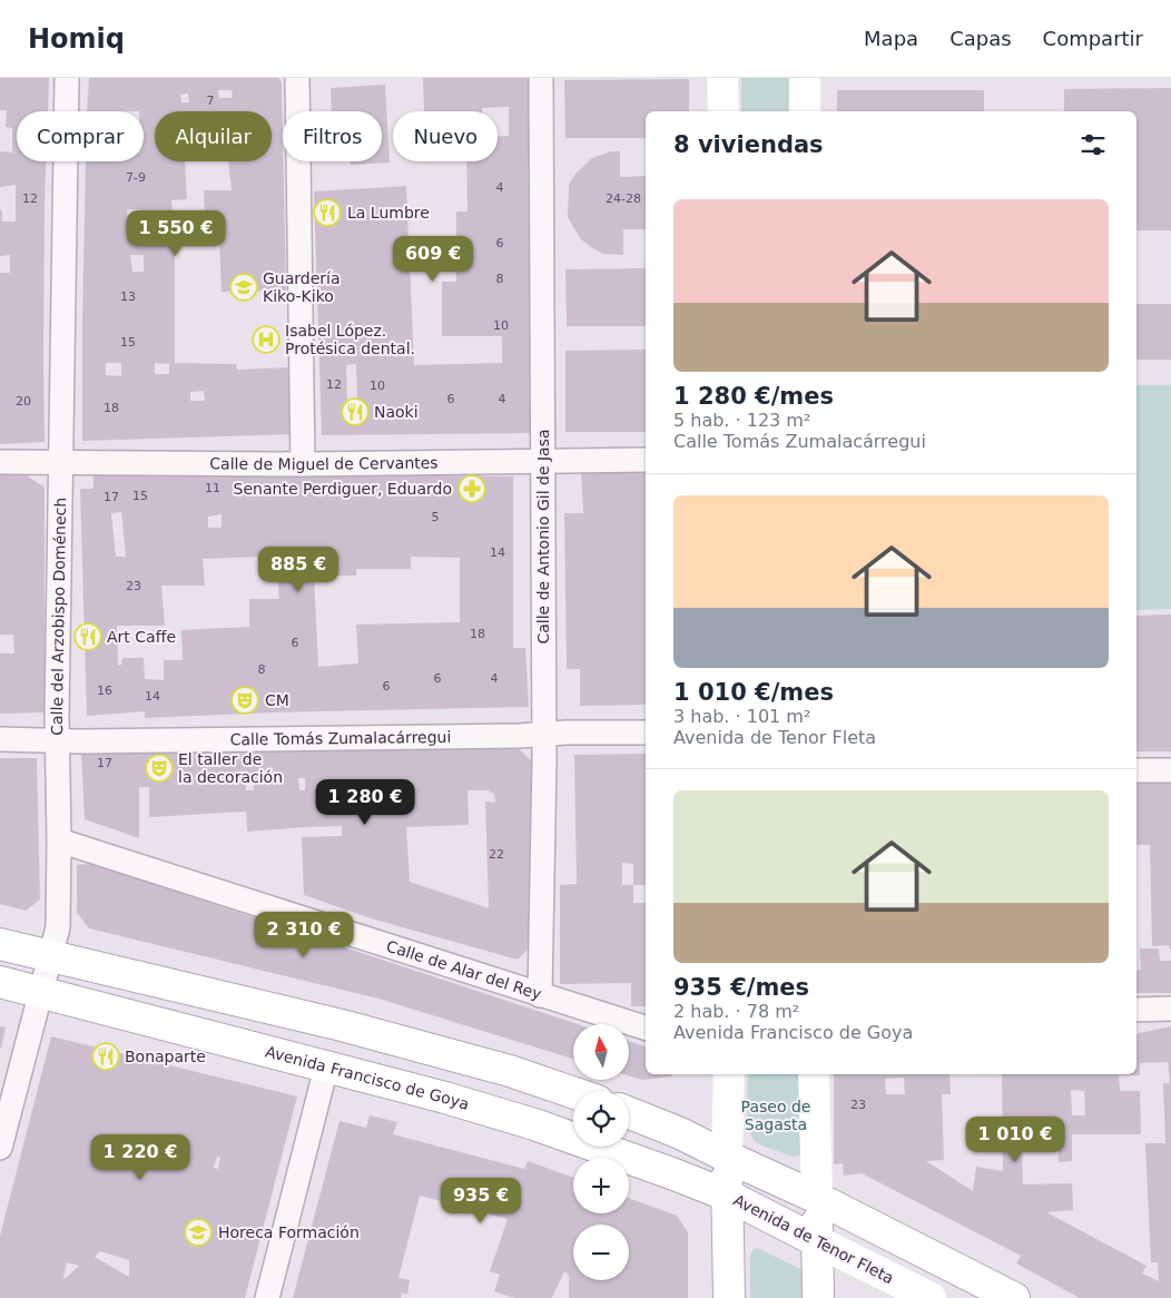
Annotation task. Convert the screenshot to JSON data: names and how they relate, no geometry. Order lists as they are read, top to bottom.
{
  "streets": {
    "main road": ["Avenida Francisco de Goya", "Avenida de Tenor Fleta"],
    "street": [
      "Calle de Miguel de Cervantes",
      "Calle de Antonio Gil de Jasa",
      "Calle del Arzobispo Doménech",
      "Calle Tomás Zumalacárregui",
      "Calle de Alar del Rey"
    ]
  },
  "crossings": [
    ["Calle de Miguel de Cervantes", "Calle de Antonio Gil de Jasa"],
    ["Calle de Miguel de Cervantes", "Calle del Arzobispo Doménech"],
    ["Calle de Antonio Gil de Jasa", "Calle Tomás Zumalacárregui"],
    ["Calle de Antonio Gil de Jasa", "Calle de Alar del Rey"],
    ["Calle del Arzobispo Doménech", "Calle Tomás Zumalacárregui"],
    ["Calle del Arzobispo Doménech", "Calle de Alar del Rey"],
    ["Calle del Arzobispo Doménech", "Avenida Francisco de Goya"],
    ["Avenida Francisco de Goya", "Avenida de Tenor Fleta"]
  ],
  "parks": ["Paseo de Sagasta"],
  "places": {
    "restaurant": [
      "La Lumbre",
      "Naoki",
      "Art Caffe",
      "Bonaparte"
    ],
    "school or university": ["Guardería Kiko-Kiko", "Horeca Formación"],
    "hospital": ["Isabel López. Protésica dental."],
    "pharmacy": ["Senante Perdiguer, Eduardo"],
    "theatre": ["CM", "El taller de la decoración"]
  },
  "house_numbers": [
    "7",
    "7-9",
    "4",
    "12",
    "24-28",
    "6",
    "8",
    "13",
    "10",
    "15",
    "12",
    "10",
    "6",
    "4",
    "20",
    "18",
    "11",
    "15",
    "17",
    "5",
    "14",
    "23",
    "18",
    "6",
    "8",
    "6",
    "4",
    "6",
    "16",
    "14",
    "17",
    "22",
    "23"
  ],
  "north": "top",
  "page": {
    "header": "Homiq",
    "nav": ["Mapa", "Capas", "Compartir"],
    "chip": [
      "Comprar",
      "Alquilar",
      "Filtros",
      "Nuevo"
    ],
    "heading": "8 viviendas",
    "list": [
      {
        "name": "1 280 €/mes",
        "note": "5 hab. · 123 m² · Calle Tomás Zumalacárregui"
      },
      {
        "name": "1 010 €/mes",
        "note": "3 hab. · 101 m² · Avenida de Tenor Fleta"
      },
      {
        "name": "935 €/mes",
        "note": "2 hab. · 78 m² · Avenida Francisco de Goya"
      }
    ],
    "price": [
      "1 550 €",
      "609 €",
      "885 €",
      "1 280 €",
      "2 310 €",
      "1 010 €",
      "1 220 €",
      "935 €"
    ],
    "map_buttons": ["+", "−"]
  }
}
